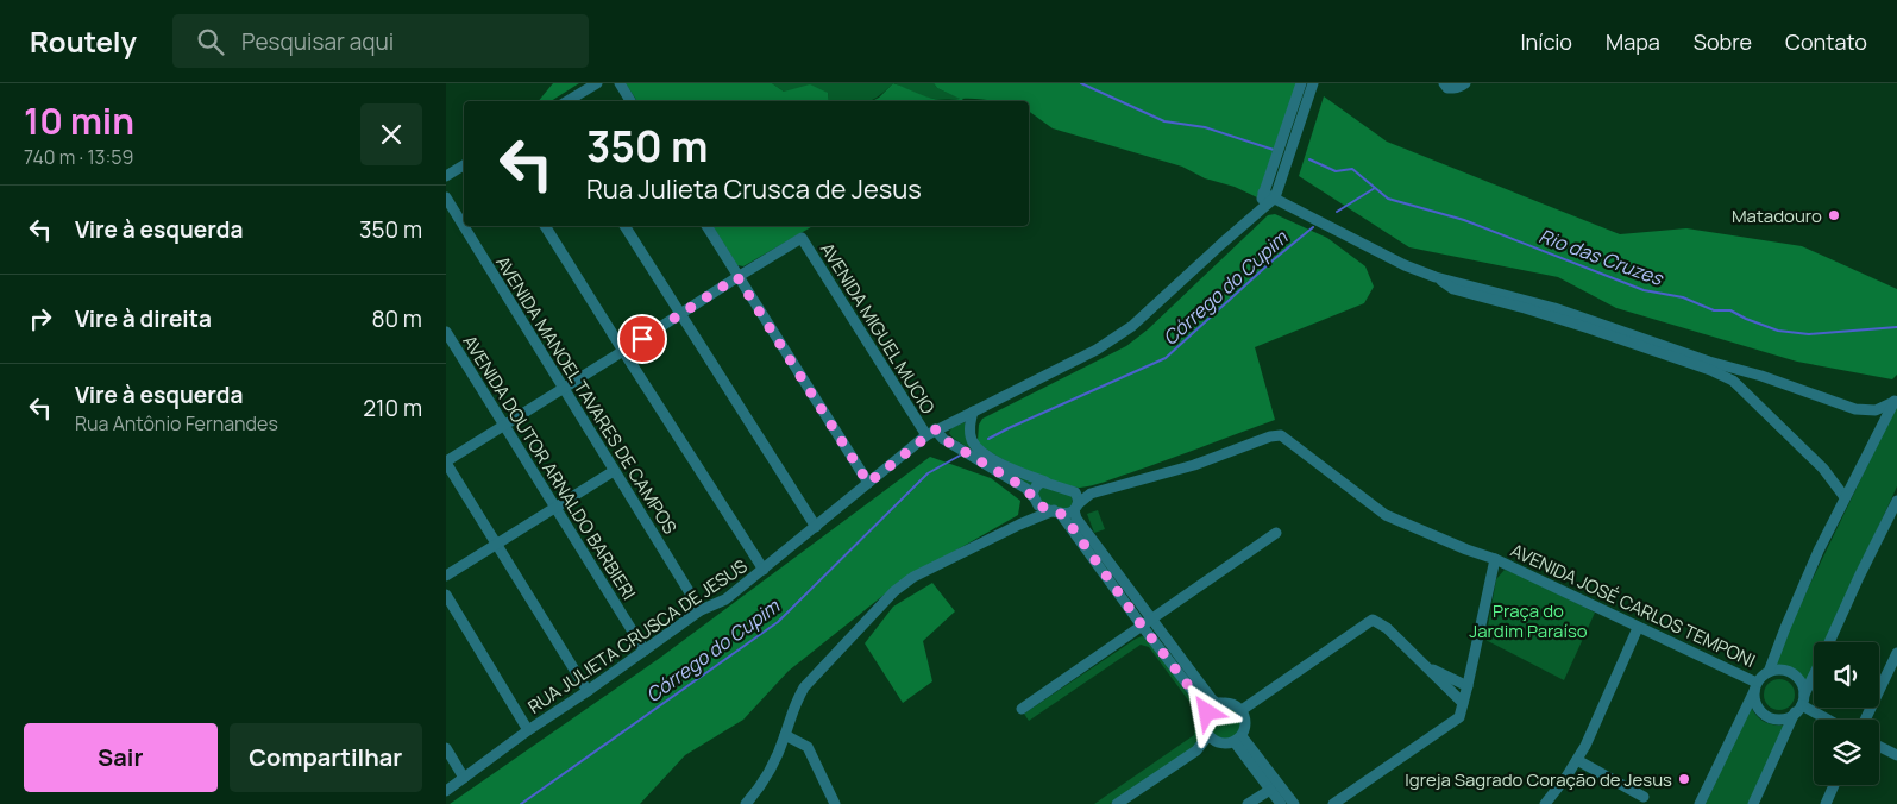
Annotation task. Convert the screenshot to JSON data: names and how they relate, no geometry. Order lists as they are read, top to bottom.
{
  "streets": {
    "street": [
      "AVENIDA MIGUEL MUCIO",
      "AVENIDA MANOEL TAVARES DE CAMPOS",
      "AVENIDA DOUTOR ARNALDO BARBIERI",
      "AVENIDA JOSÉ CARLOS TEMPONI",
      "RUA JULIETA CRUSCA DE JESUS"
    ]
  },
  "crossings": [
    ["AVENIDA MIGUEL MUCIO", "RUA JULIETA CRUSCA DE JESUS"],
    ["AVENIDA MANOEL TAVARES DE CAMPOS", "RUA JULIETA CRUSCA DE JESUS"],
    ["AVENIDA DOUTOR ARNALDO BARBIERI", "RUA JULIETA CRUSCA DE JESUS"]
  ],
  "water": ["Rio das Cruzes", "Córrego do Cupim"],
  "parks": ["Praça do Jardim Paraíso"],
  "places": ["Matadouro", "Igreja Sagrado Coração de Jesus"],
  "page": {
    "header": "Routely",
    "search": "Pesquisar aqui",
    "nav": [
      "Início",
      "Mapa",
      "Sobre",
      "Contato"
    ],
    "heading": ["10 min", "740 m · 13:59"],
    "turn": ["350 m", "Rua Julieta Crusca de Jesus"],
    "list": [
      {
        "name": "Vire à esquerda",
        "value": "350 m"
      },
      {
        "name": "Vire à direita",
        "value": "80 m"
      },
      {
        "name": "Vire à esquerda",
        "note": "Rua Antônio Fernandes",
        "value": "210 m"
      }
    ],
    "buttons": ["Sair", "Compartilhar"]
  }
}
